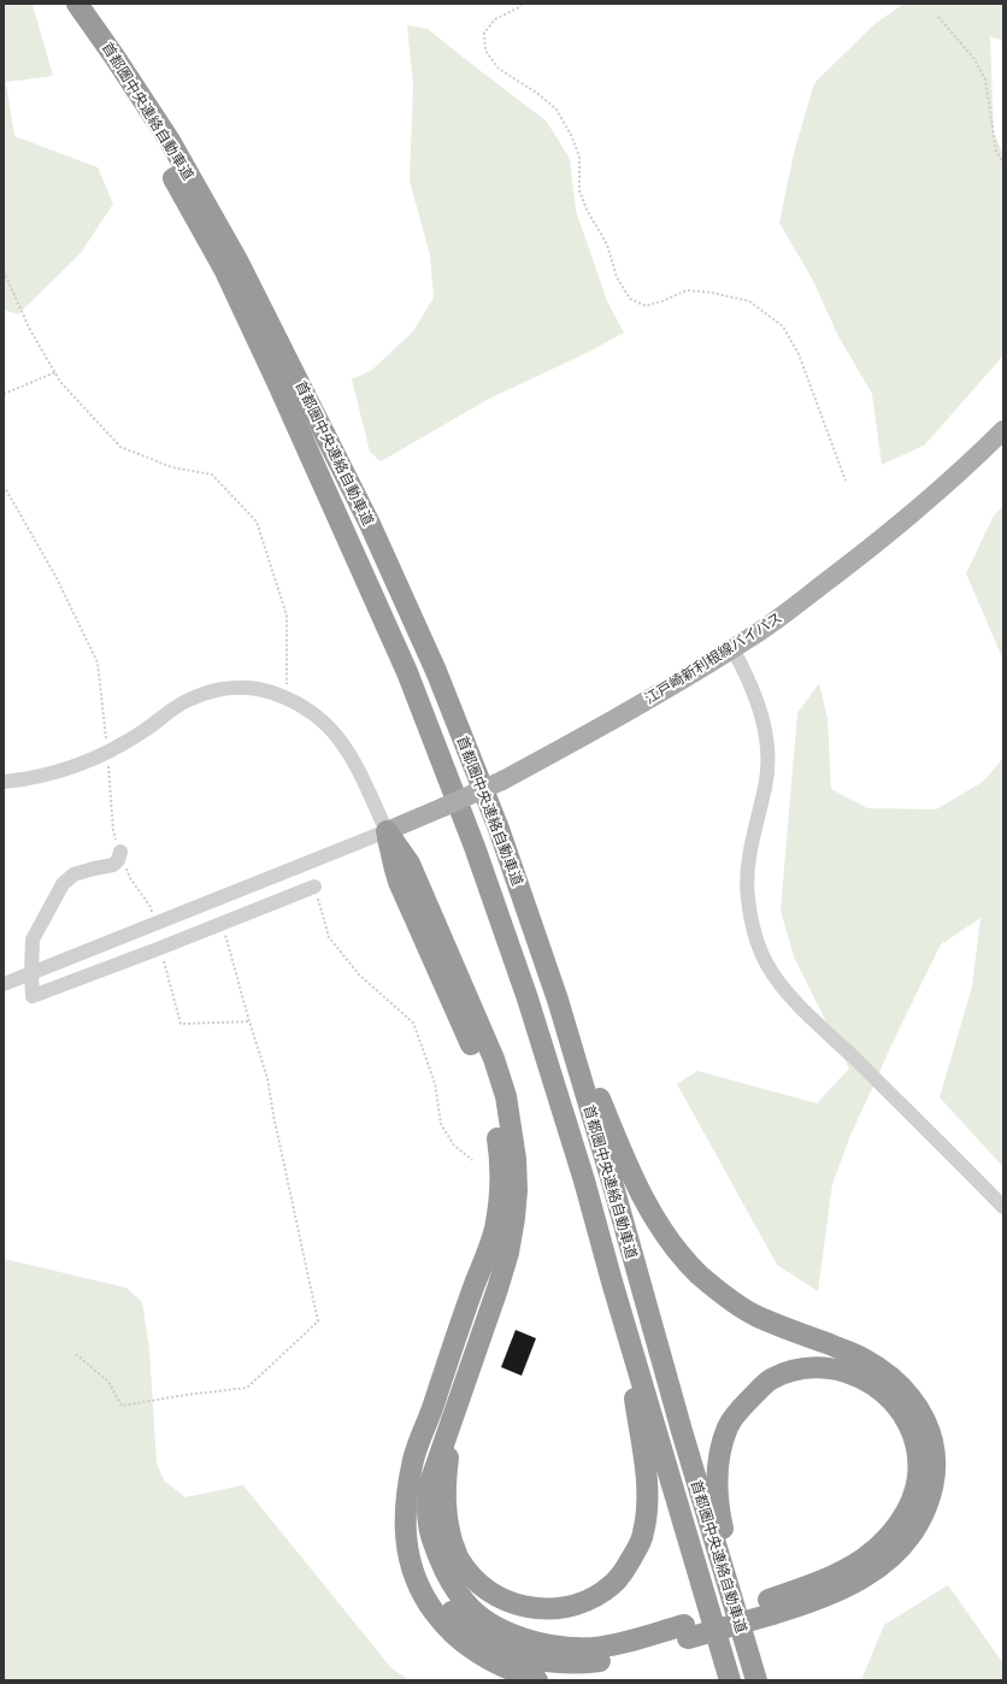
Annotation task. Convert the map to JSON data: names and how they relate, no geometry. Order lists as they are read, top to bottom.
{
  "streets": {
    "highway": ["首都圏中央連絡自動車道"],
    "main road": ["江戸崎新利根線バイパス"]
  }
}
